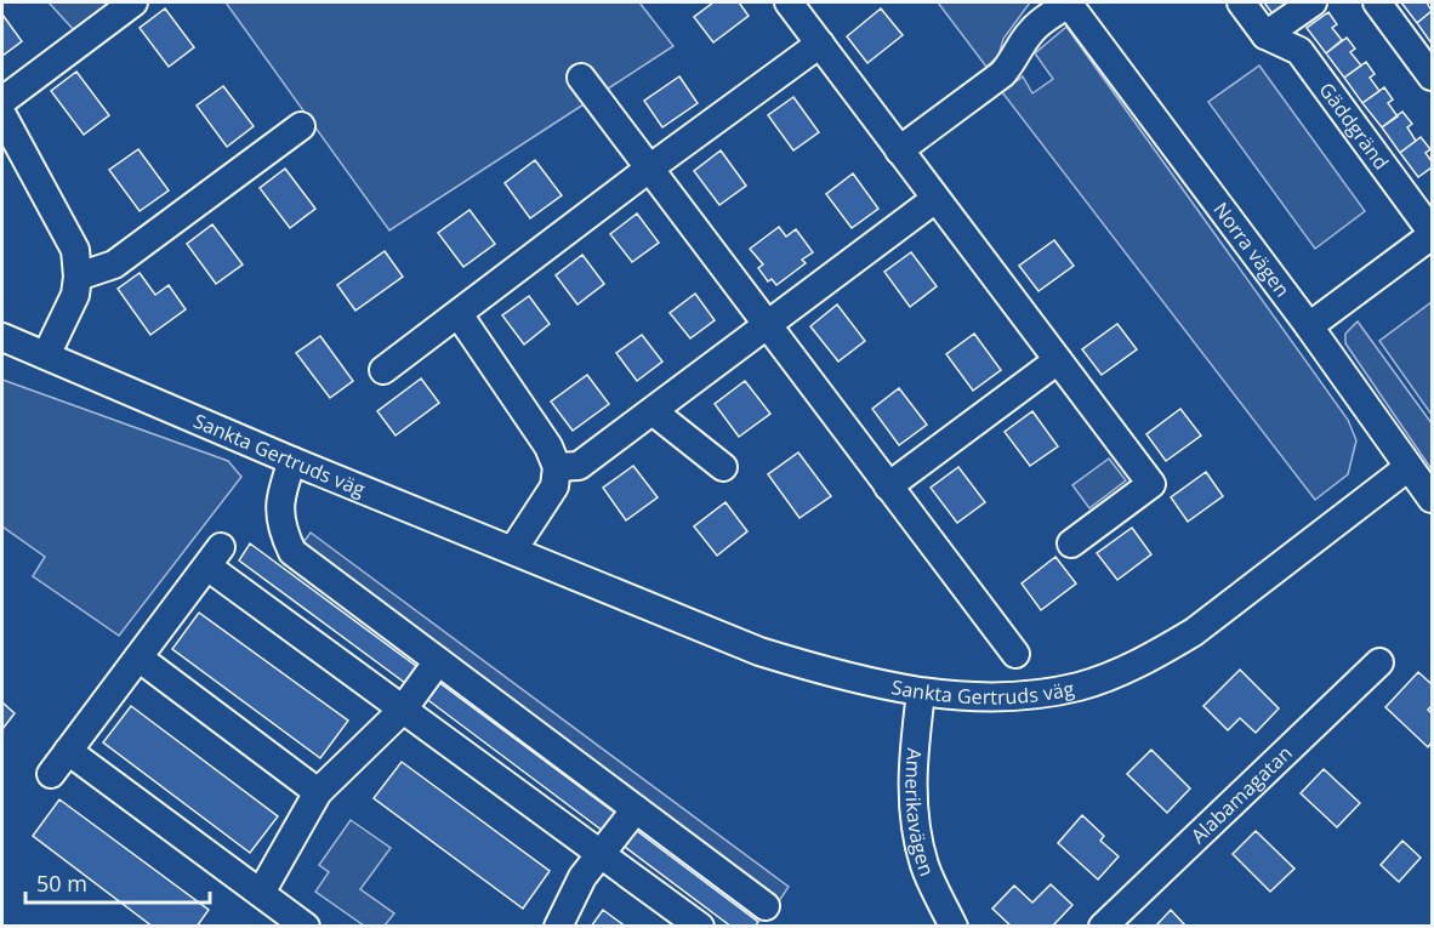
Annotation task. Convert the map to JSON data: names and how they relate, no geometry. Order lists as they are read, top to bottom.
{
  "streets": {
    "street": [
      "Gäddgränd",
      "Norra vägen",
      "Sankta Gertruds väg",
      "Alabamagatan",
      "Amerikavägen"
    ]
  },
  "crossings": [
    ["Gäddgränd", "Norra vägen"],
    ["Norra vägen", "Sankta Gertruds väg"],
    ["Sankta Gertruds väg", "Amerikavägen"]
  ],
  "scale_bar": "50 m"
}
